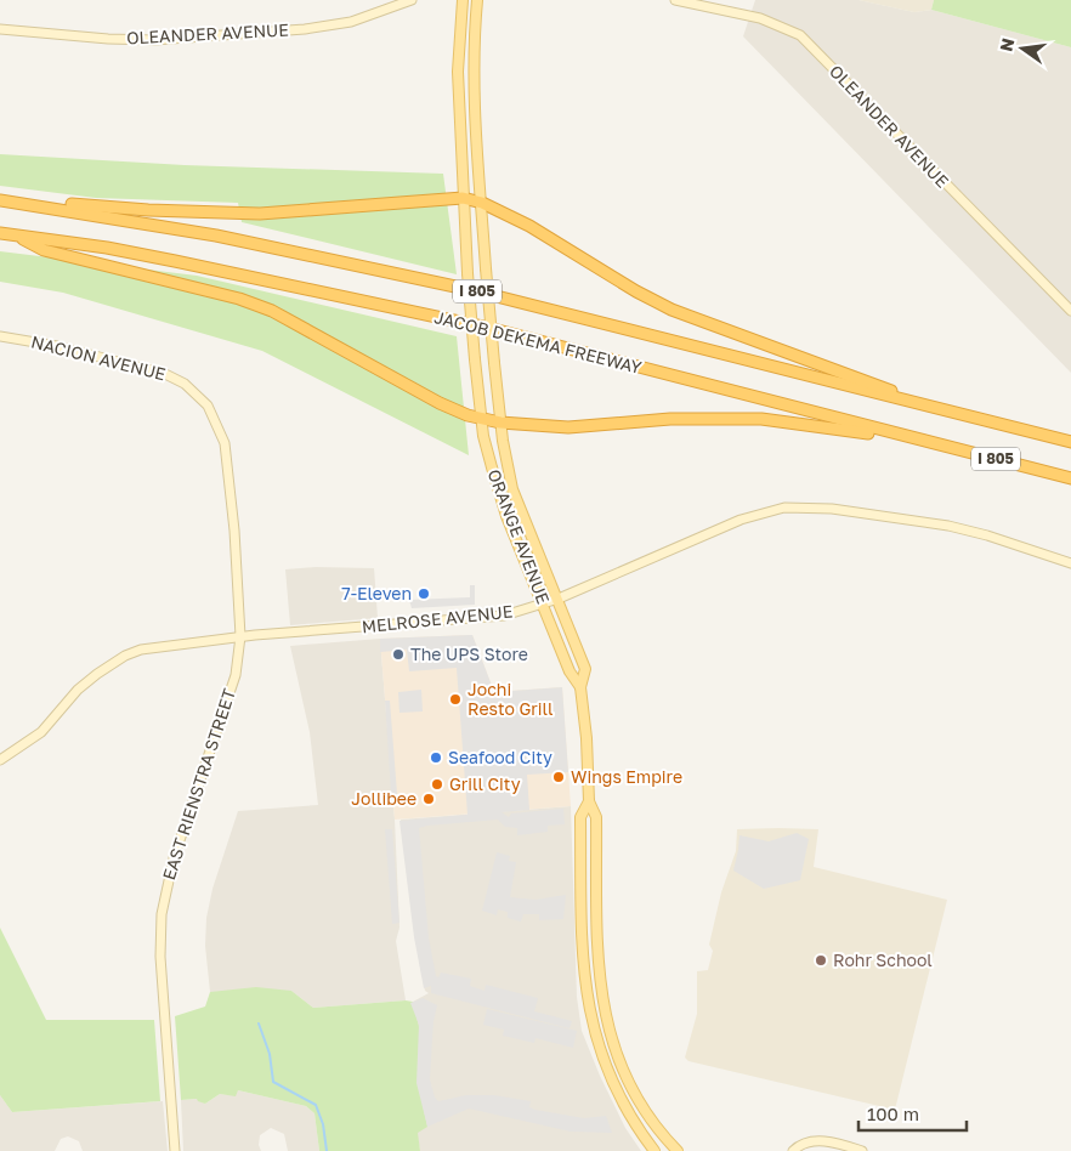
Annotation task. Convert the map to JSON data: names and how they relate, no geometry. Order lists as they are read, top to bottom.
{
  "streets": {
    "highway": ["I 805", "JACOB DEKEMA FREEWAY"],
    "main road": ["ORANGE AVENUE"],
    "street": [
      "OLEANDER AVENUE",
      "NACION AVENUE",
      "MELROSE AVENUE",
      "EAST RIENSTRA STREET"
    ]
  },
  "crossings": [
    ["NACION AVENUE", "EAST RIENSTRA STREET"],
    ["ORANGE AVENUE", "MELROSE AVENUE"],
    ["MELROSE AVENUE", "EAST RIENSTRA STREET"]
  ],
  "places": [
    "7-Eleven",
    "The UPS Store",
    "Jochi Resto Grill",
    "Seafood City",
    "Wings Empire",
    "Grill City",
    "Jollibee",
    "Rohr School"
  ],
  "scale_bar": "100 m",
  "north": "left"
}
